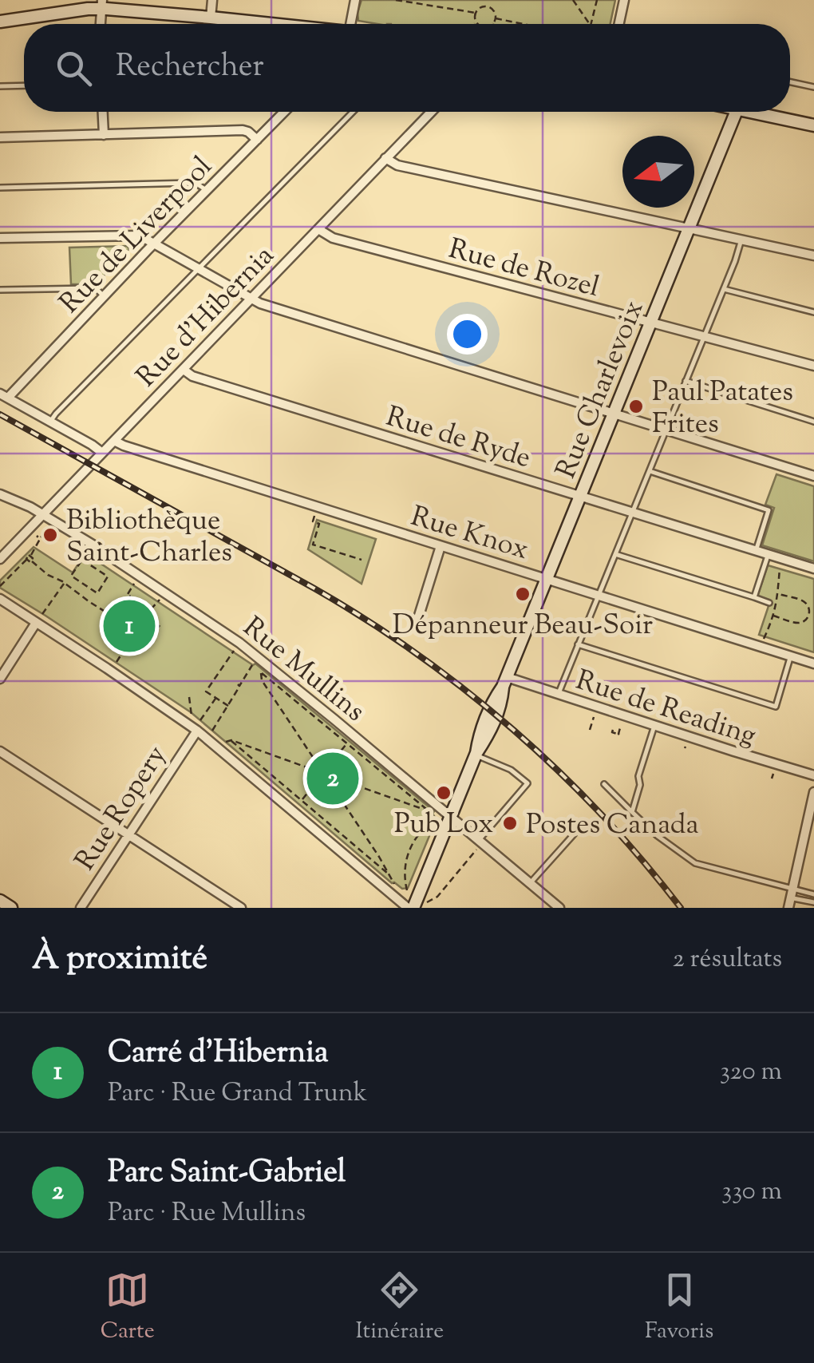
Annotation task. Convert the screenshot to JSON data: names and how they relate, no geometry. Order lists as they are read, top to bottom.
{
  "streets": {
    "street": [
      "Rue de Liverpool",
      "Rue de Rozel",
      "Rue d'Hibernia",
      "Rue Charlevoix",
      "Rue de Ryde",
      "Rue Knox",
      "Rue Mullins",
      "Rue de Reading",
      "Rue Ropery"
    ]
  },
  "crossings": [
    ["Rue de Rozel", "Rue d'Hibernia"],
    ["Rue de Rozel", "Rue Charlevoix"],
    ["Rue d'Hibernia", "Rue de Ryde"],
    ["Rue d'Hibernia", "Rue Knox"],
    ["Rue d'Hibernia", "Rue Mullins"],
    ["Rue Charlevoix", "Rue de Ryde"],
    ["Rue Charlevoix", "Rue Knox"],
    ["Rue Charlevoix", "Rue Mullins"],
    ["Rue Charlevoix", "Rue de Reading"]
  ],
  "places": [
    "Paul Patates Frites",
    "Bibliothèque Saint-Charles",
    "Dépanneur Beau-Soir",
    "Pub Lox",
    "Postes Canada"
  ],
  "north": "left",
  "page": {
    "search": "Rechercher",
    "pins": ["1", "2"],
    "heading": ["À proximité", "2 résultats"],
    "list": [
      {
        "mark": "1",
        "name": "Carré d'Hibernia",
        "note": "Parc · Rue Grand Trunk",
        "value": "320 m"
      },
      {
        "mark": "2",
        "name": "Parc Saint-Gabriel",
        "note": "Parc · Rue Mullins",
        "value": "330 m"
      }
    ],
    "nav": ["Carte", "Itinéraire", "Favoris"]
  }
}
